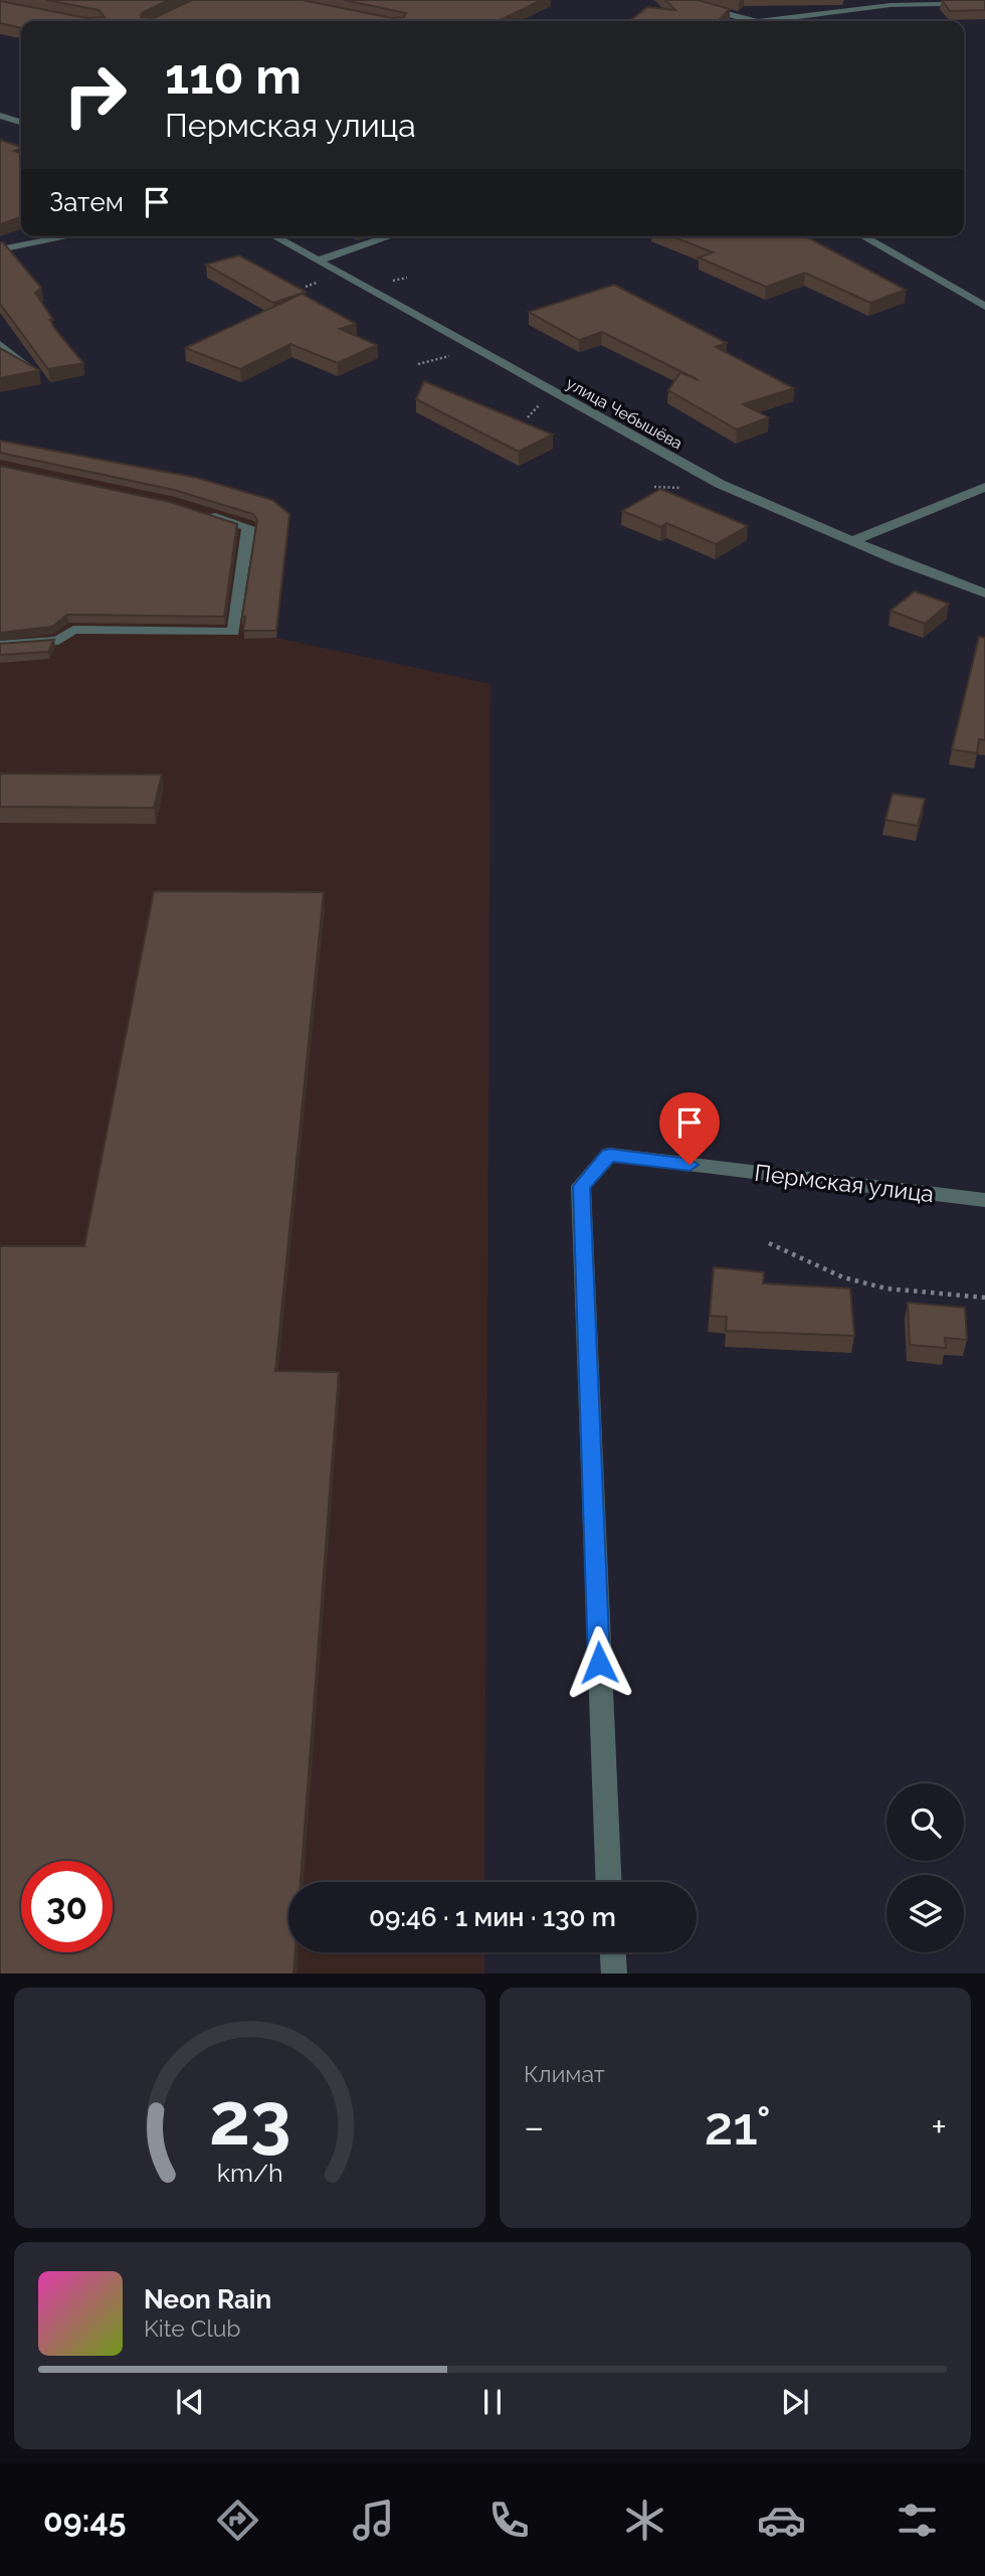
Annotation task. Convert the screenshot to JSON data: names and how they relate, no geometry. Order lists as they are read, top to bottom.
{
  "streets": {
    "street": ["улица Чебышёва", "Пермская улица"]
  },
  "page": {
    "turn": ["110 m", "Пермская улица"],
    "then": "Затем",
    "limit": "30",
    "trip": "09:46 · 1 мин · 130 m",
    "tile": "Климат",
    "heat": ["−", "21°", "+"],
    "song": ["Neon Rain", "Kite Club"],
    "tabs": "09:45",
    "gauge": ["23", "km/h"]
  }
}
